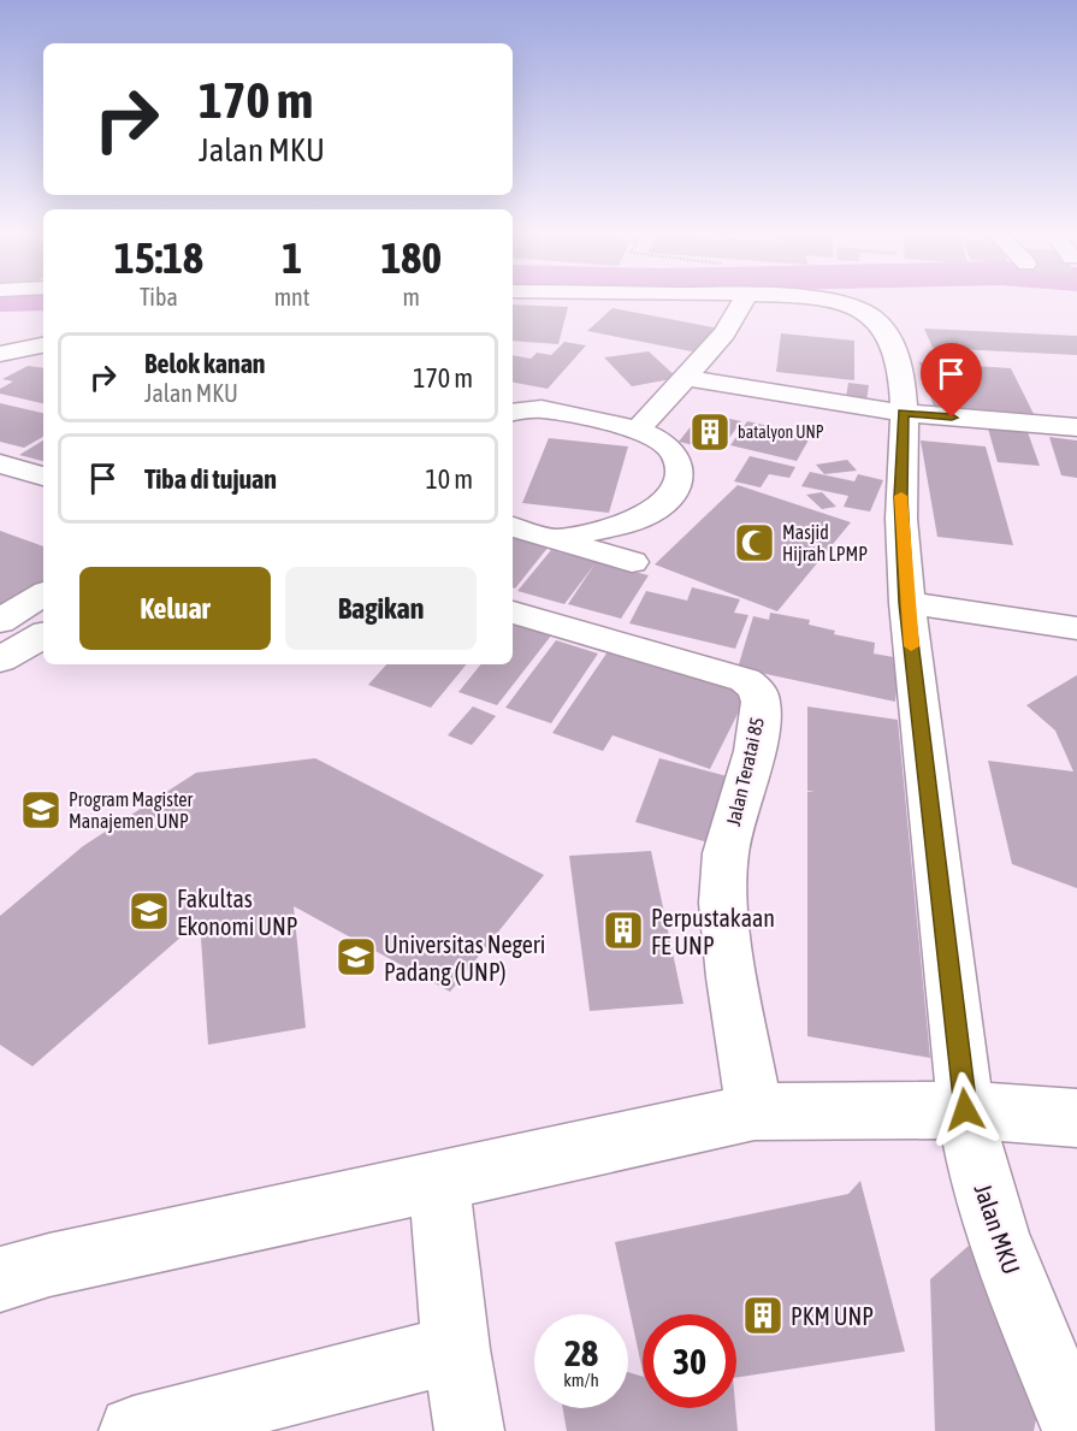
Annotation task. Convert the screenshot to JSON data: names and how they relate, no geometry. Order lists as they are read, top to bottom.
{
  "streets": {
    "street": ["Jalan Teratai 85", "Jalan MKU"]
  },
  "places": {
    "building": ["batalyon UNP", "Perpustakaan FE UNP", "PKM UNP"],
    "mosque": ["Masjid Hijrah LPMP"],
    "school or university": ["Program Magister Manajemen UNP", "Fakultas Ekonomi UNP", "Universitas Negeri Padang (UNP)"]
  },
  "page": {
    "turn": ["170 m", "Jalan MKU"],
    "eta": [
      "15:18",
      "Tiba",
      "1",
      "mnt",
      "180",
      "m"
    ],
    "list": [
      {
        "name": "Belok kanan",
        "note": "Jalan MKU",
        "value": "170 m"
      },
      {
        "name": "Tiba di tujuan",
        "value": "10 m"
      }
    ],
    "buttons": ["Keluar", "Bagikan"],
    "speed": "28 km/h",
    "limit": "30"
  }
}
